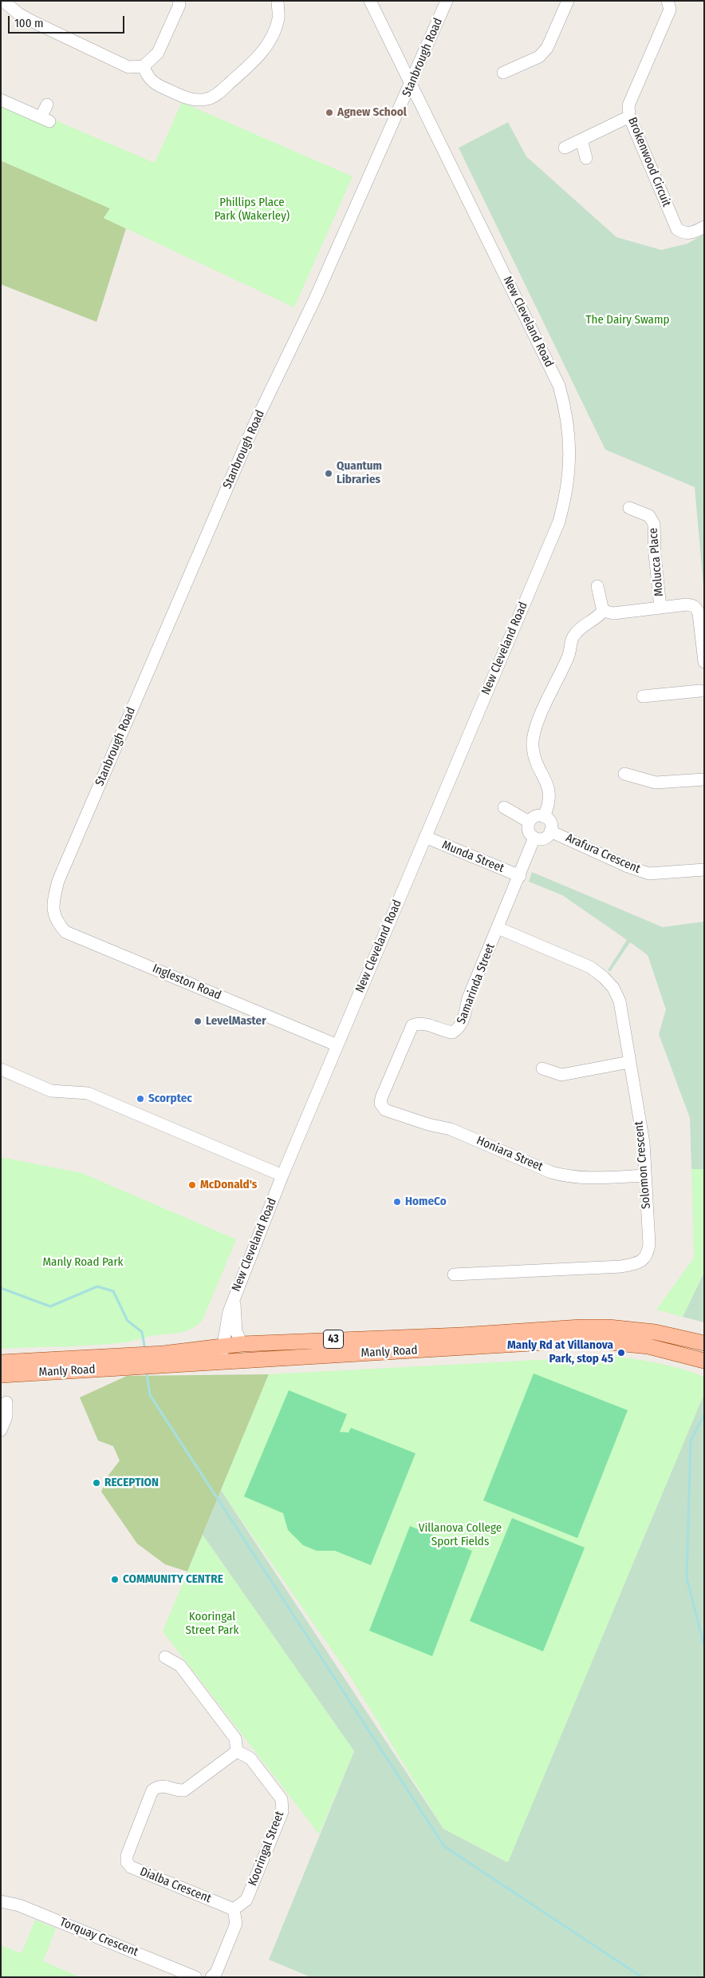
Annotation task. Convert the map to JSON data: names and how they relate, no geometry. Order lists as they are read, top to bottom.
{
  "streets": {
    "main road": ["43", "Manly Road"],
    "street": [
      "Stanbrough Road",
      "Brokenwood Circuit",
      "New Cleveland Road",
      "Molucca Place",
      "Arafura Crescent",
      "Munda Street",
      "Ingleston Road",
      "Samarinda Street",
      "Honiara Street",
      "Solomon Crescent",
      "Kooringal Street",
      "Dialba Crescent",
      "Torquay Crescent"
    ]
  },
  "crossings": [
    ["Stanbrough Road", "New Cleveland Road"],
    ["Stanbrough Road", "Ingleston Road"],
    ["New Cleveland Road", "Munda Street"],
    ["New Cleveland Road", "Ingleston Road"],
    ["New Cleveland Road", "Manly Road"],
    ["Arafura Crescent", "Samarinda Street"],
    ["Munda Street", "Samarinda Street"],
    ["Samarinda Street", "Honiara Street"],
    ["Samarinda Street", "Solomon Crescent"],
    ["Honiara Street", "Solomon Crescent"],
    ["Kooringal Street", "Dialba Crescent"]
  ],
  "parks": [
    "Phillips Place Park (Wakerley)",
    "The Dairy Swamp",
    "Manly Road Park",
    "Villanova College Sport Fields",
    "Kooringal Street Park"
  ],
  "places": [
    "Agnew School",
    "Quantum Libraries",
    "LevelMaster",
    "Scorptec",
    "McDonald's",
    "HomeCo",
    "Manly Rd at Villanova Park, stop 45",
    "RECEPTION",
    "COMMUNITY CENTRE"
  ],
  "scale_bar": "100 m"
}
